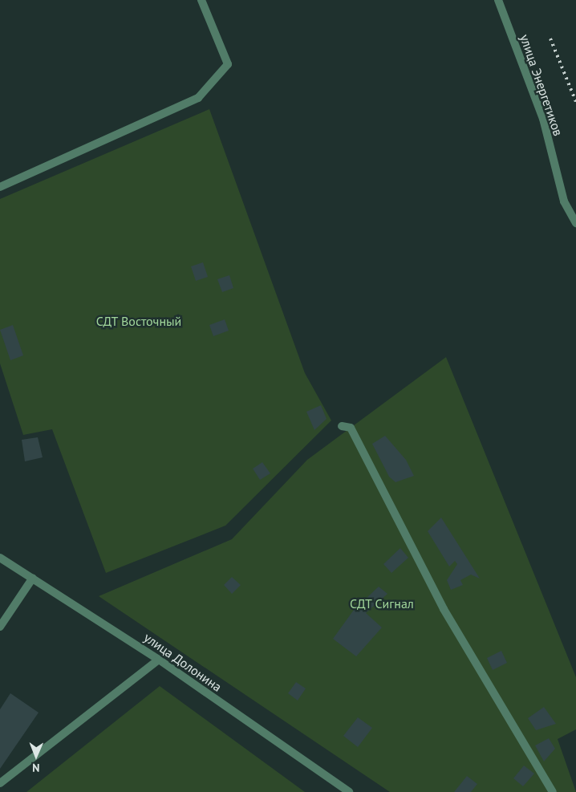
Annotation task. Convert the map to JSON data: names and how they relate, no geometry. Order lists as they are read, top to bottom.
{
  "streets": {
    "street": ["улица Энергетиков", "улица Долонина"]
  },
  "parks": ["СДТ Восточный", "СДТ Сигнал"],
  "north": "bottom"
}
